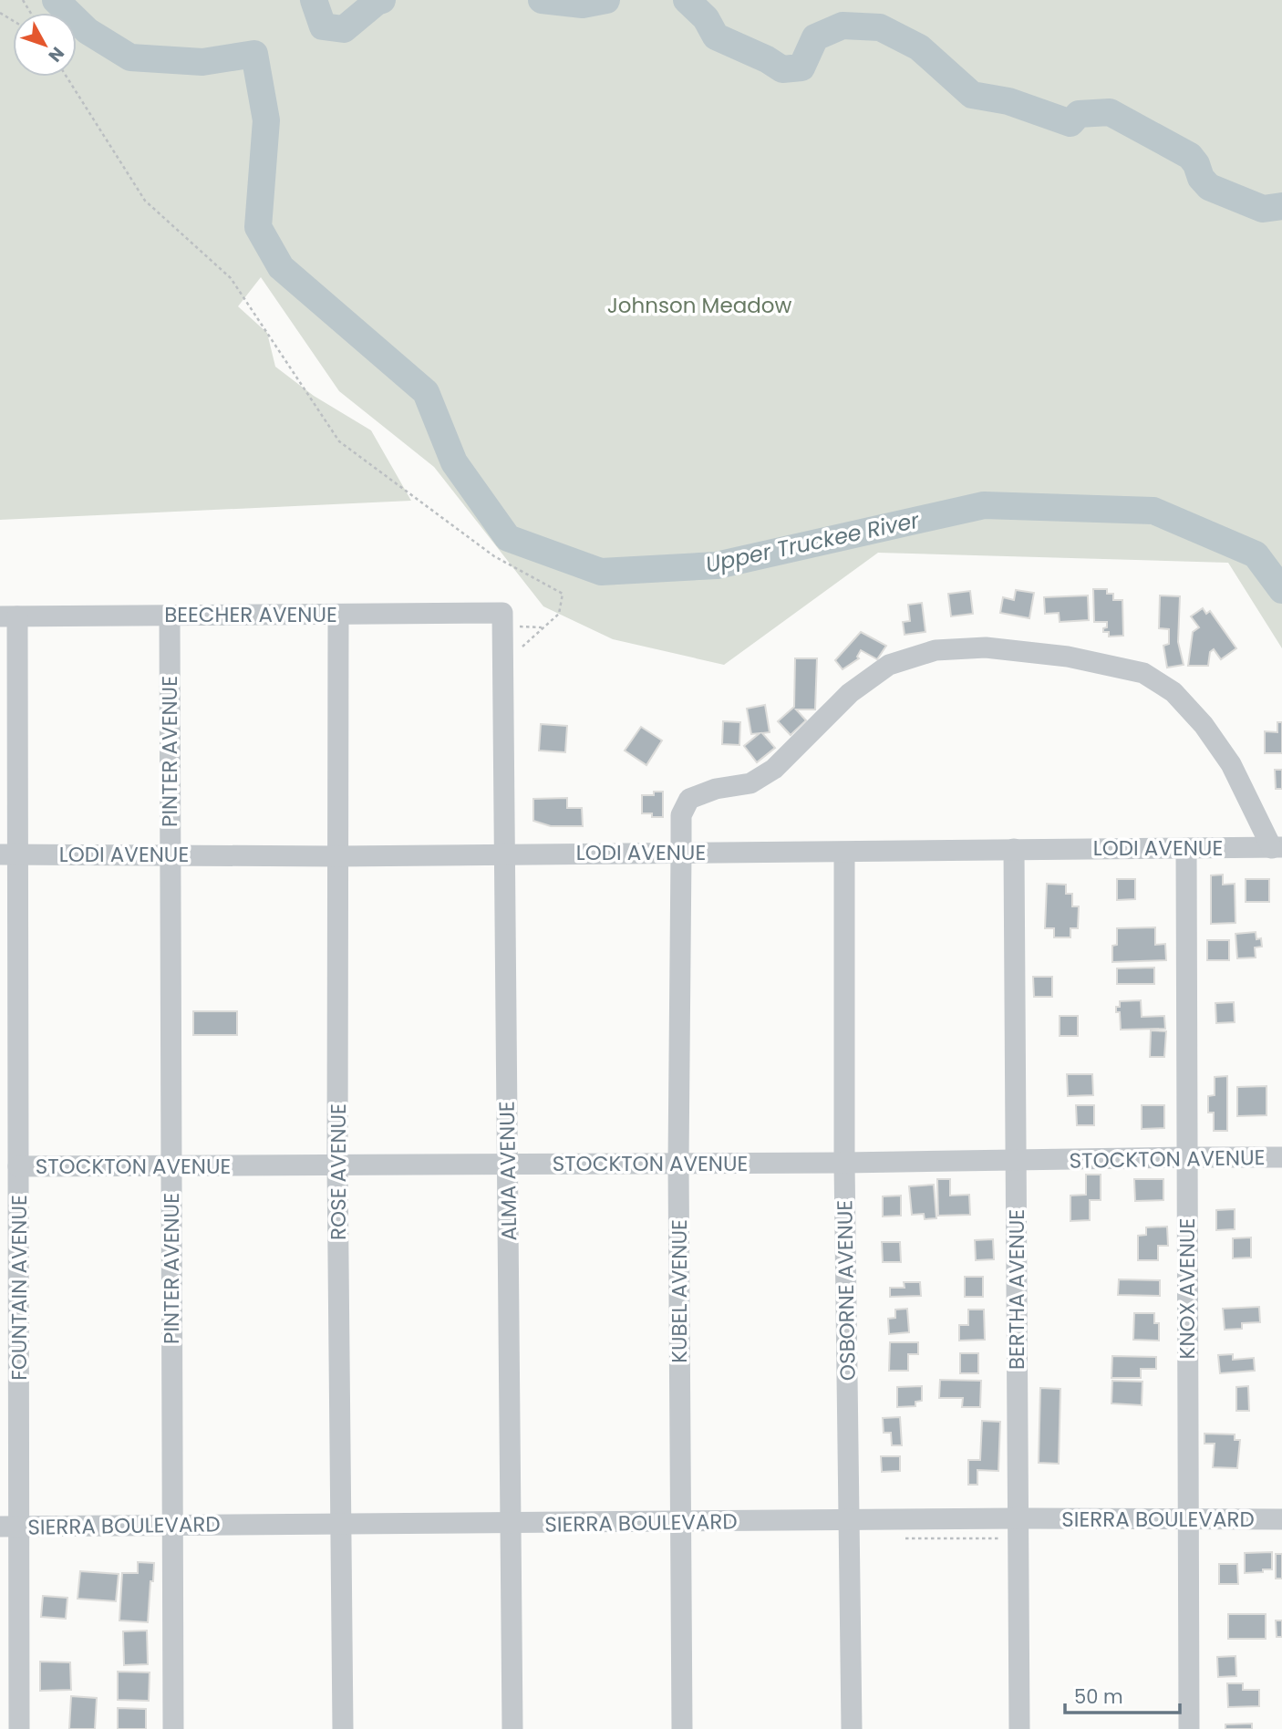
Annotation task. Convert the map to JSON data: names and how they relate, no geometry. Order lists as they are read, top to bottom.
{
  "streets": {
    "street": [
      "BEECHER AVENUE",
      "PINTER AVENUE",
      "LODI AVENUE",
      "STOCKTON AVENUE",
      "ALMA AVENUE",
      "ROSE AVENUE",
      "FOUNTAIN AVENUE",
      "KNOX AVENUE",
      "BERTHA AVENUE",
      "OSBORNE AVENUE",
      "KUBEL AVENUE",
      "SIERRA BOULEVARD"
    ]
  },
  "crossings": [
    ["BEECHER AVENUE", "PINTER AVENUE"],
    ["BEECHER AVENUE", "ALMA AVENUE"],
    ["BEECHER AVENUE", "ROSE AVENUE"],
    ["BEECHER AVENUE", "FOUNTAIN AVENUE"],
    ["PINTER AVENUE", "LODI AVENUE"],
    ["PINTER AVENUE", "STOCKTON AVENUE"],
    ["PINTER AVENUE", "SIERRA BOULEVARD"],
    ["LODI AVENUE", "ALMA AVENUE"],
    ["LODI AVENUE", "ROSE AVENUE"],
    ["LODI AVENUE", "FOUNTAIN AVENUE"],
    ["LODI AVENUE", "KNOX AVENUE"],
    ["LODI AVENUE", "BERTHA AVENUE"],
    ["LODI AVENUE", "OSBORNE AVENUE"],
    ["LODI AVENUE", "KUBEL AVENUE"],
    ["STOCKTON AVENUE", "ALMA AVENUE"],
    ["STOCKTON AVENUE", "ROSE AVENUE"],
    ["STOCKTON AVENUE", "FOUNTAIN AVENUE"],
    ["STOCKTON AVENUE", "KNOX AVENUE"],
    ["STOCKTON AVENUE", "BERTHA AVENUE"],
    ["STOCKTON AVENUE", "OSBORNE AVENUE"],
    ["STOCKTON AVENUE", "KUBEL AVENUE"],
    ["ALMA AVENUE", "SIERRA BOULEVARD"],
    ["ROSE AVENUE", "SIERRA BOULEVARD"],
    ["FOUNTAIN AVENUE", "SIERRA BOULEVARD"],
    ["KNOX AVENUE", "SIERRA BOULEVARD"],
    ["BERTHA AVENUE", "SIERRA BOULEVARD"],
    ["OSBORNE AVENUE", "SIERRA BOULEVARD"],
    ["KUBEL AVENUE", "SIERRA BOULEVARD"]
  ],
  "water": ["Upper Truckee River"],
  "parks": ["Johnson Meadow"],
  "scale_bar": "50 m",
  "north": "bottom right"
}
